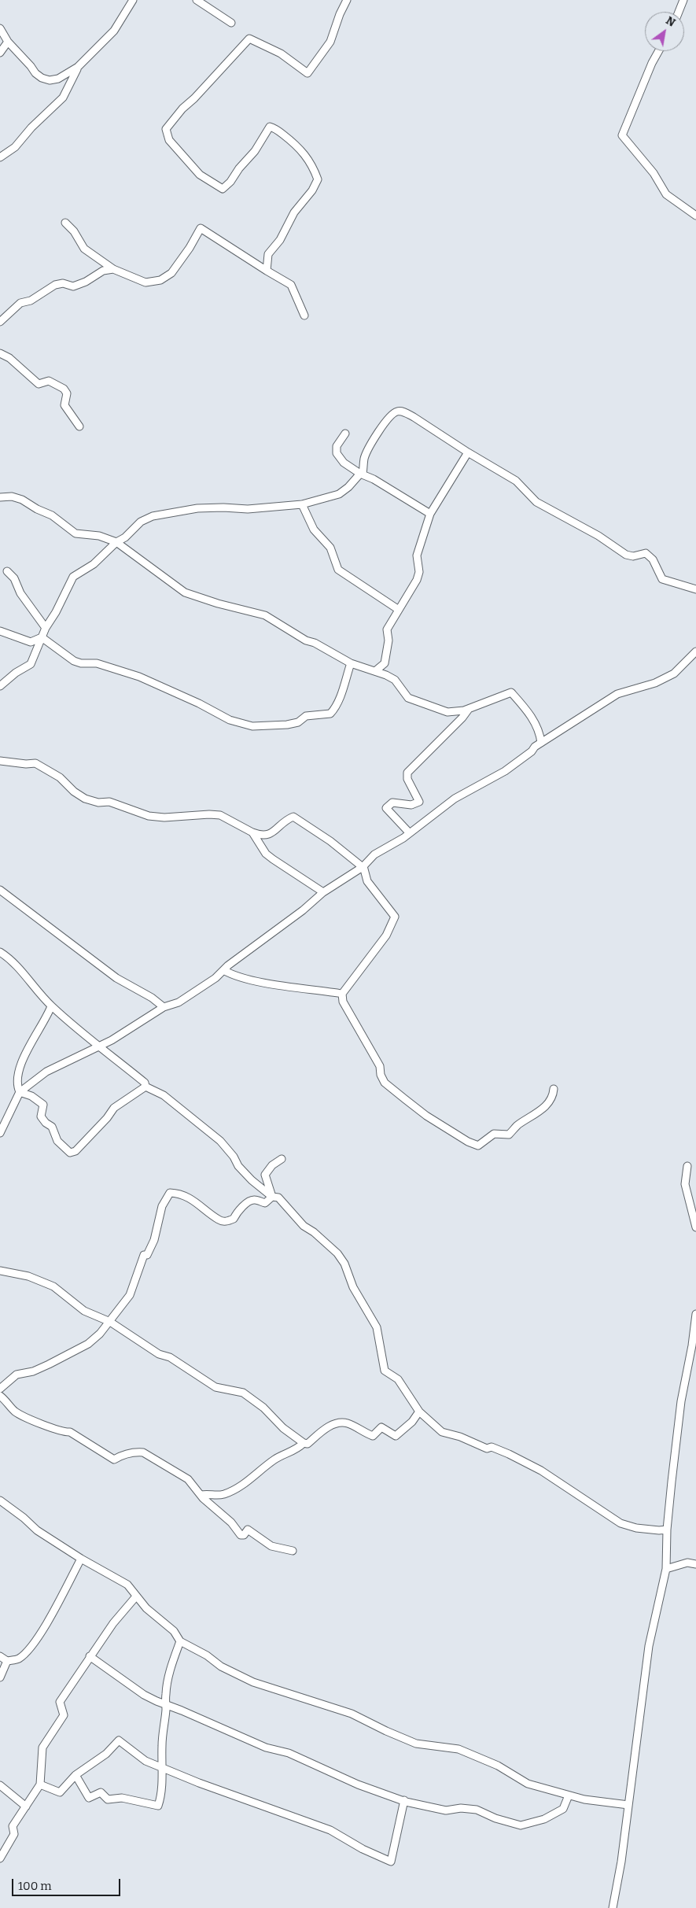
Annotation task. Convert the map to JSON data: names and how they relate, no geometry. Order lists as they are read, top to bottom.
{
  "scale_bar": "100 m",
  "north": "top right"
}
